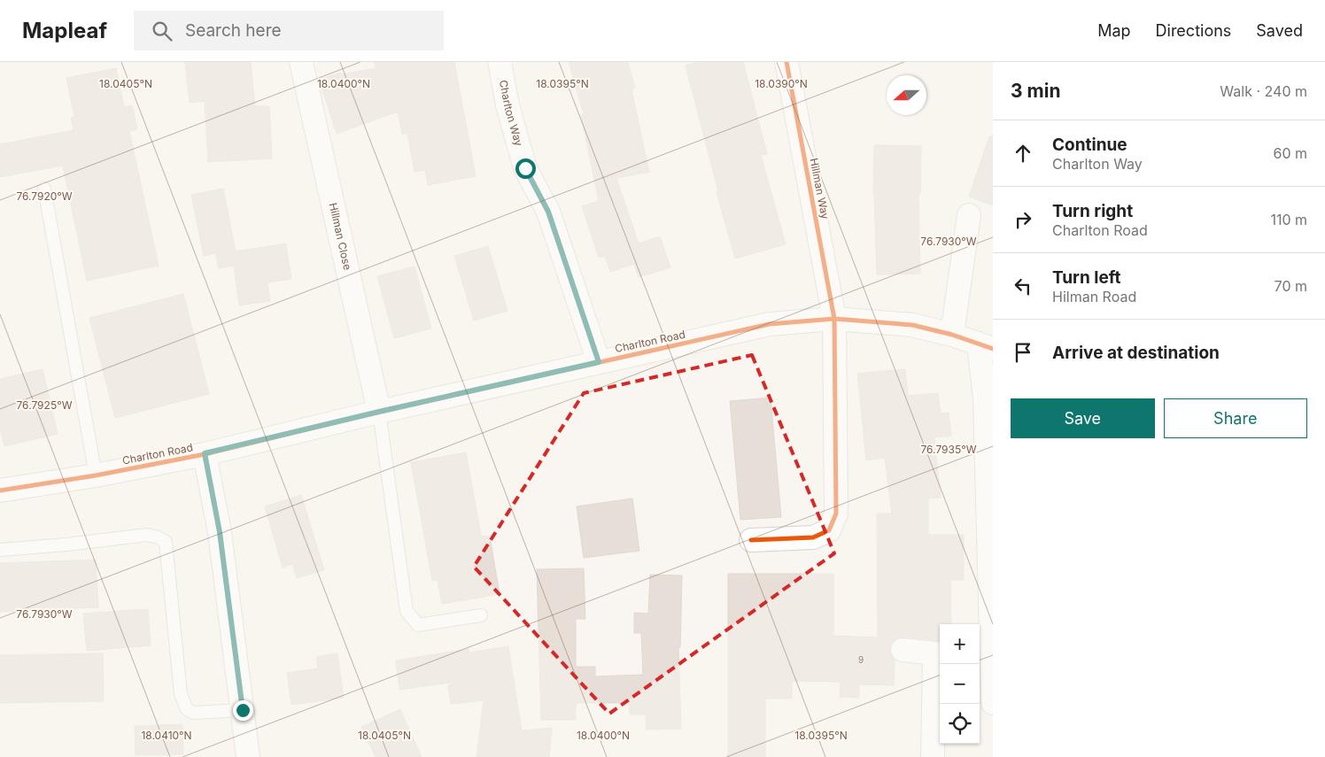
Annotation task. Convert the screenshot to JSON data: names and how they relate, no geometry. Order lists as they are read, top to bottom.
{
  "streets": {
    "street": [
      "Charlton Way",
      "Hillman Way",
      "Hillman Close",
      "Charlton Road"
    ]
  },
  "crossings": [
    ["Charlton Way", "Charlton Road"],
    ["Hillman Way", "Charlton Road"],
    ["Hillman Close", "Charlton Road"]
  ],
  "house_numbers": ["9"],
  "north": "left",
  "page": {
    "header": "Mapleaf",
    "search": "Search here",
    "nav": ["Map", "Directions", "Saved"],
    "heading": ["3 min", "Walk · 240 m"],
    "list": [
      ["Continue", "Charlton Way", "60 m"],
      ["Turn right", "Charlton Road", "110 m"],
      ["Turn left", "Hilman Road", "70 m"],
      "Arrive at destination"
    ],
    "buttons": ["Save", "Share"],
    "map_buttons": ["+", "−"]
  },
  "coordinates": [
    "18.0405°N",
    "18.0400°N",
    "18.0395°N",
    "18.0390°N",
    "76.7920°W",
    "76.7930°W",
    "76.7925°W",
    "76.7935°W",
    "18.0410°N"
  ]
}
